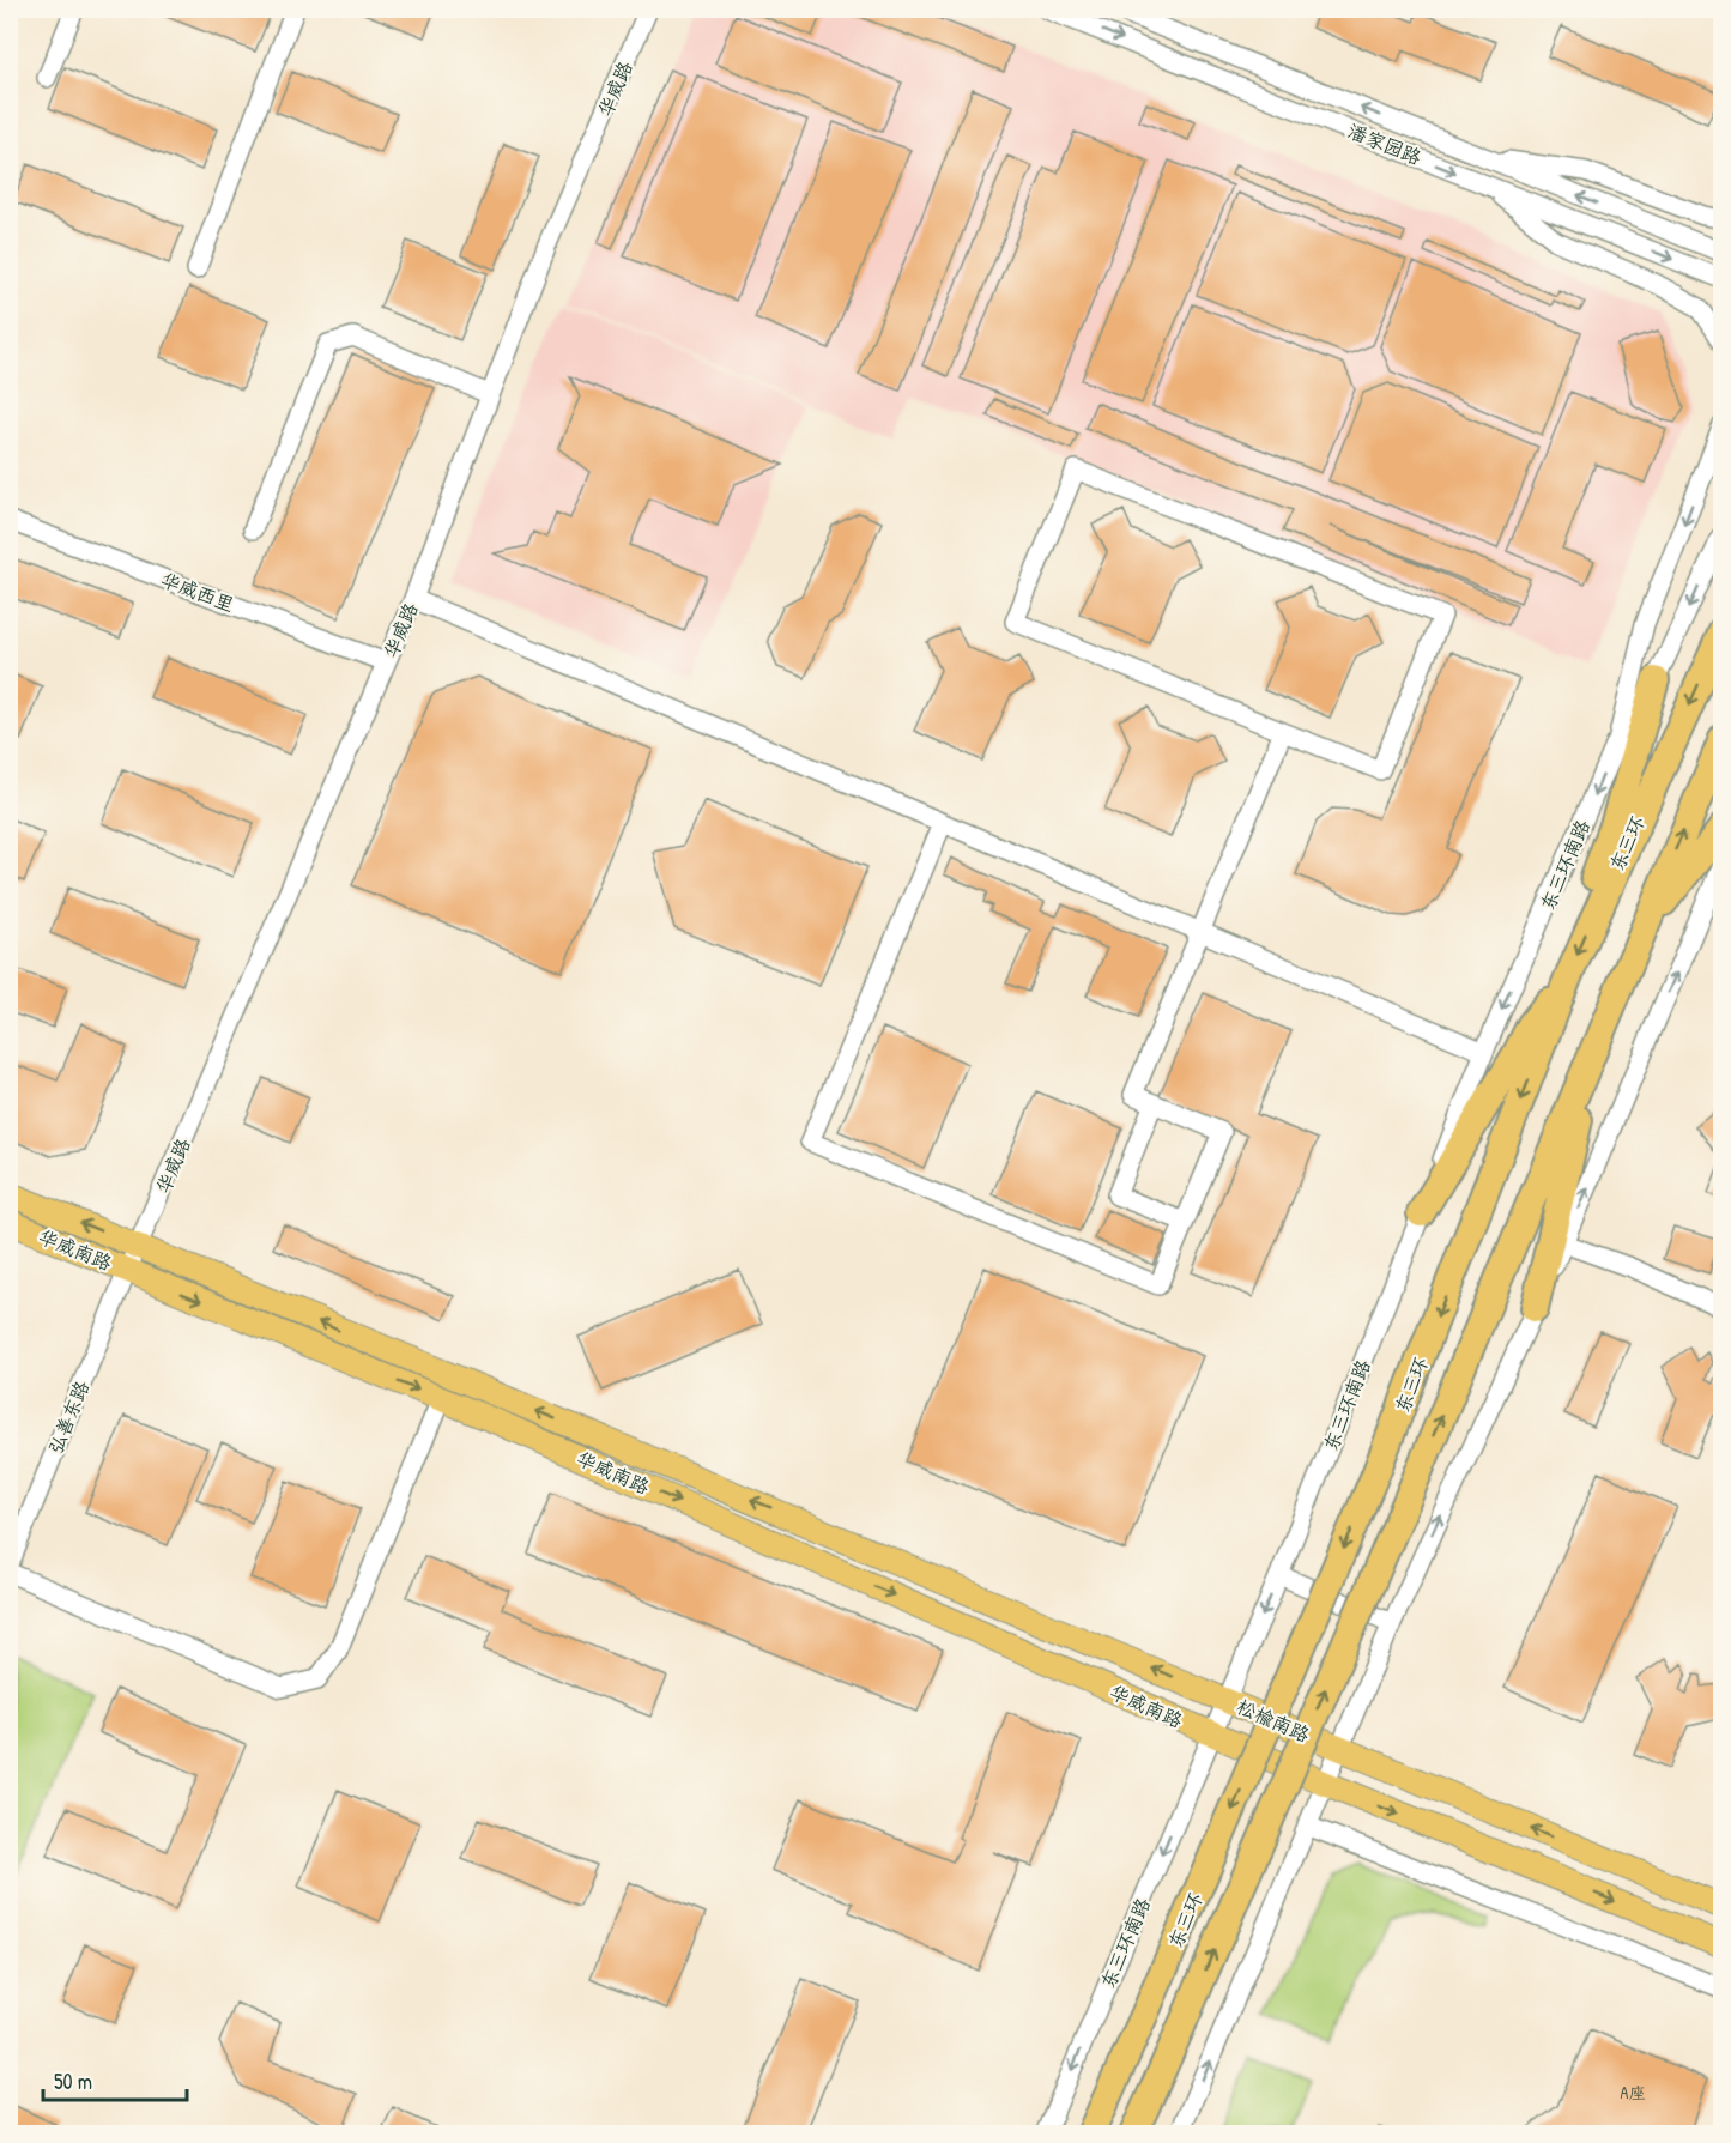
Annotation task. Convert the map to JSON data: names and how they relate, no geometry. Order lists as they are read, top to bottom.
{
  "streets": {
    "highway": ["东三环"],
    "main road": ["华威南路", "松榆南路"],
    "street": [
      "华威路",
      "潘家园路",
      "华威西里",
      "东三环南路",
      "弘善东路"
    ]
  },
  "crossings": [
    ["华威路", "华威西里"],
    ["华威路", "华威南路"],
    ["华威路", "弘善东路"],
    ["东三环南路", "华威南路"],
    ["东三环南路", "松榆南路"],
    ["华威南路", "弘善东路"],
    ["华威南路", "松榆南路"]
  ],
  "house_numbers": ["A座"],
  "scale_bar": "50 m"
}
